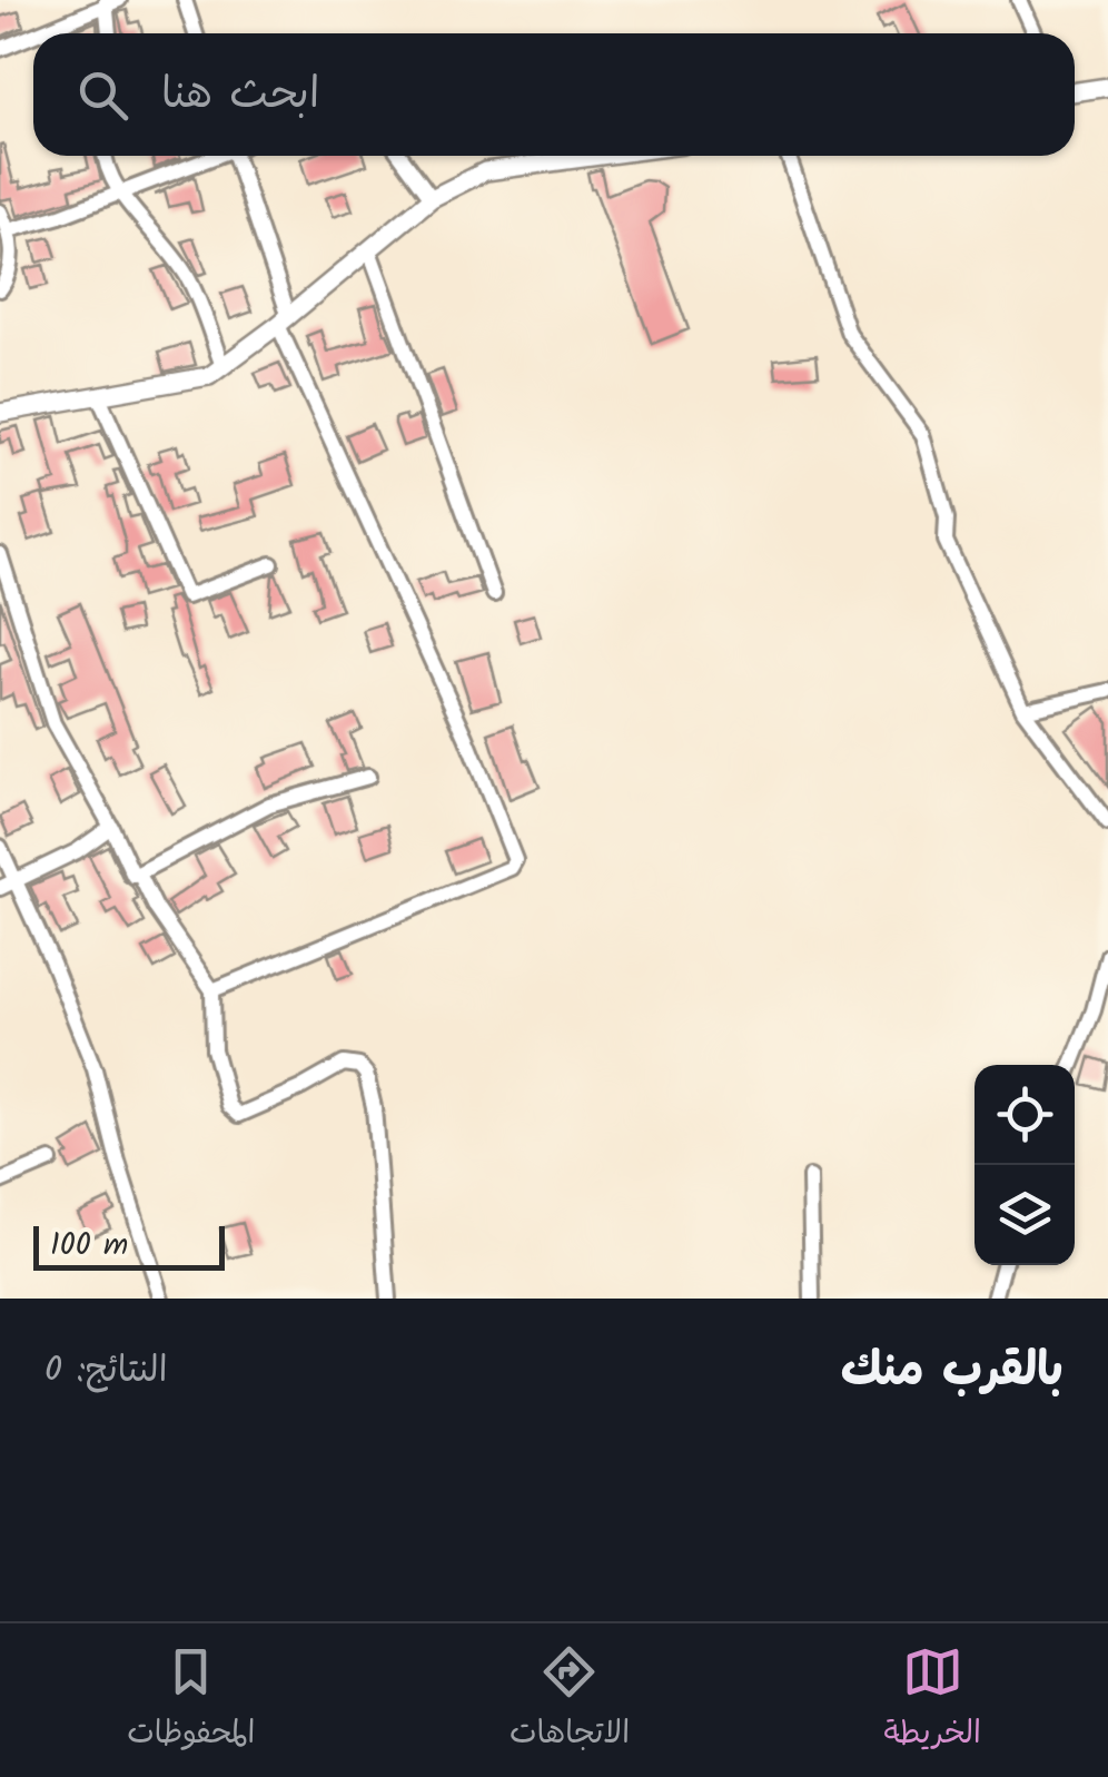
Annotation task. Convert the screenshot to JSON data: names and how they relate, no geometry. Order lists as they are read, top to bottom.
{
  "scale_bar": "100 m",
  "page": {
    "search": "ابحث هنا",
    "scale": "100 m",
    "heading": ["بالقرب منك", "النتائج: 0"],
    "nav": ["الخريطة", "الاتجاهات", "المحفوظات"]
  }
}
